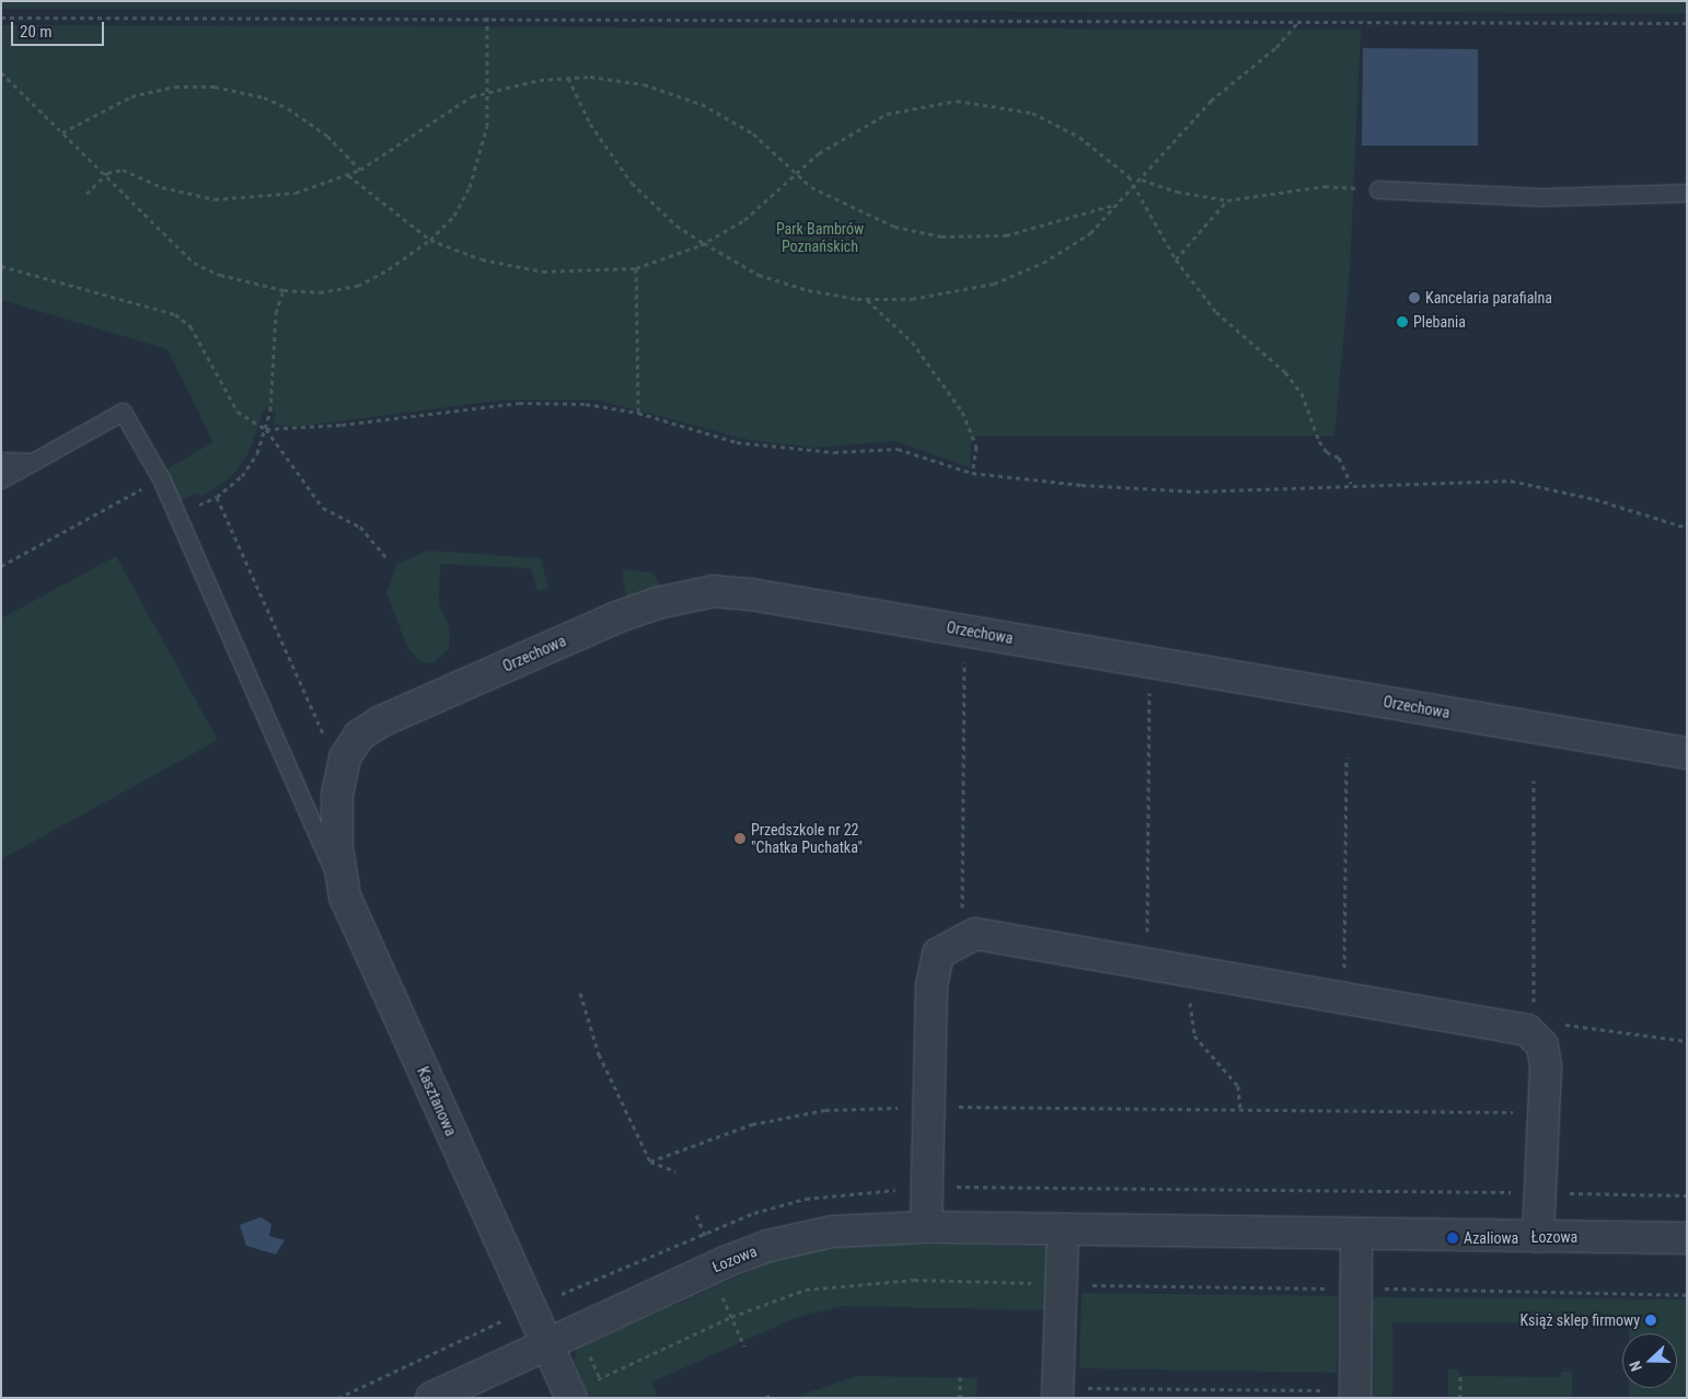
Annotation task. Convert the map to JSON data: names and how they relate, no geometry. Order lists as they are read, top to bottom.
{
  "streets": {
    "street": ["Orzechowa", "Kasztanowa", "Łozowa"]
  },
  "crossings": [
    ["Orzechowa", "Kasztanowa"],
    ["Kasztanowa", "Łozowa"]
  ],
  "parks": ["Park Bambrów Poznańskich"],
  "places": [
    "Kancelaria parafialna",
    "Plebania",
    "Przedszkole nr 22 \"Chatka Puchatka\"",
    "Azaliowa",
    "Książ sklep firmowy"
  ],
  "scale_bar": "20 m",
  "north": "left"
}
